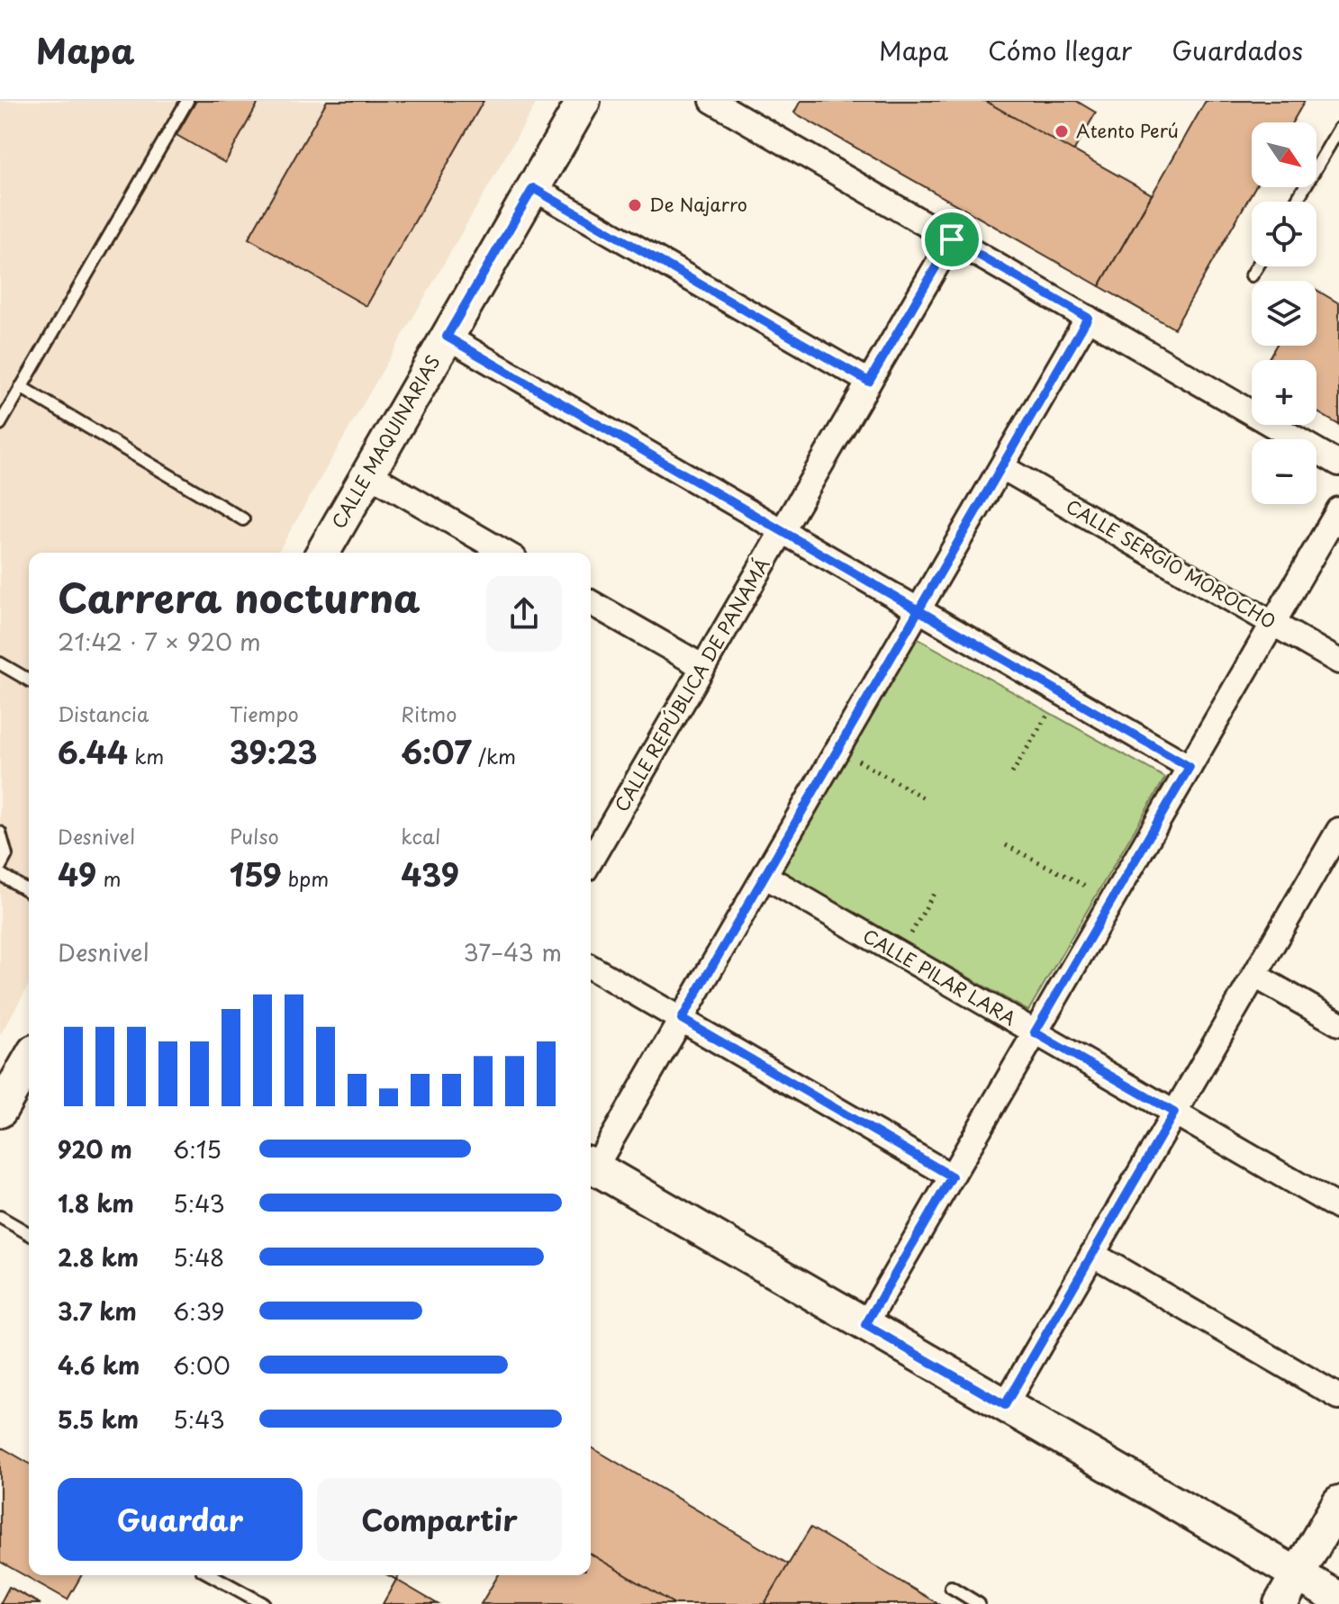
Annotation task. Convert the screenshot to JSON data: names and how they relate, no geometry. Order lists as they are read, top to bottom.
{
  "streets": {
    "street": [
      "CALLE MAQUINARIAS",
      "CALLE SERGIO MOROCHO",
      "CALLE REPÚBLICA DE PANAMÁ",
      "CALLE PILAR LARA"
    ]
  },
  "places": ["Atento Perú", "De Najarro"],
  "north": "bottom right",
  "page": {
    "header": "Mapa",
    "nav": ["Mapa", "Cómo llegar", "Guardados"],
    "map_buttons": ["+", "−"],
    "heading": ["Carrera nocturna", "21:42 · 7 × 920 m"],
    "stats": [
      ["Distancia", "6.44 km"],
      ["Tiempo", "39:23"],
      ["Ritmo", "6:07 /km"],
      ["Desnivel", "49 m"],
      ["Pulso", "159 bpm"],
      ["kcal", "439"]
    ],
    "chart": ["Desnivel", "37–43 m"],
    "list": [
      {
        "name": "920 m",
        "note": "6:15"
      },
      {
        "name": "1.8 km",
        "note": "5:43"
      },
      {
        "name": "2.8 km",
        "note": "5:48"
      },
      {
        "name": "3.7 km",
        "note": "6:39"
      },
      {
        "name": "4.6 km",
        "note": "6:00"
      },
      {
        "name": "5.5 km",
        "note": "5:43"
      }
    ],
    "buttons": ["Guardar", "Compartir"]
  }
}
